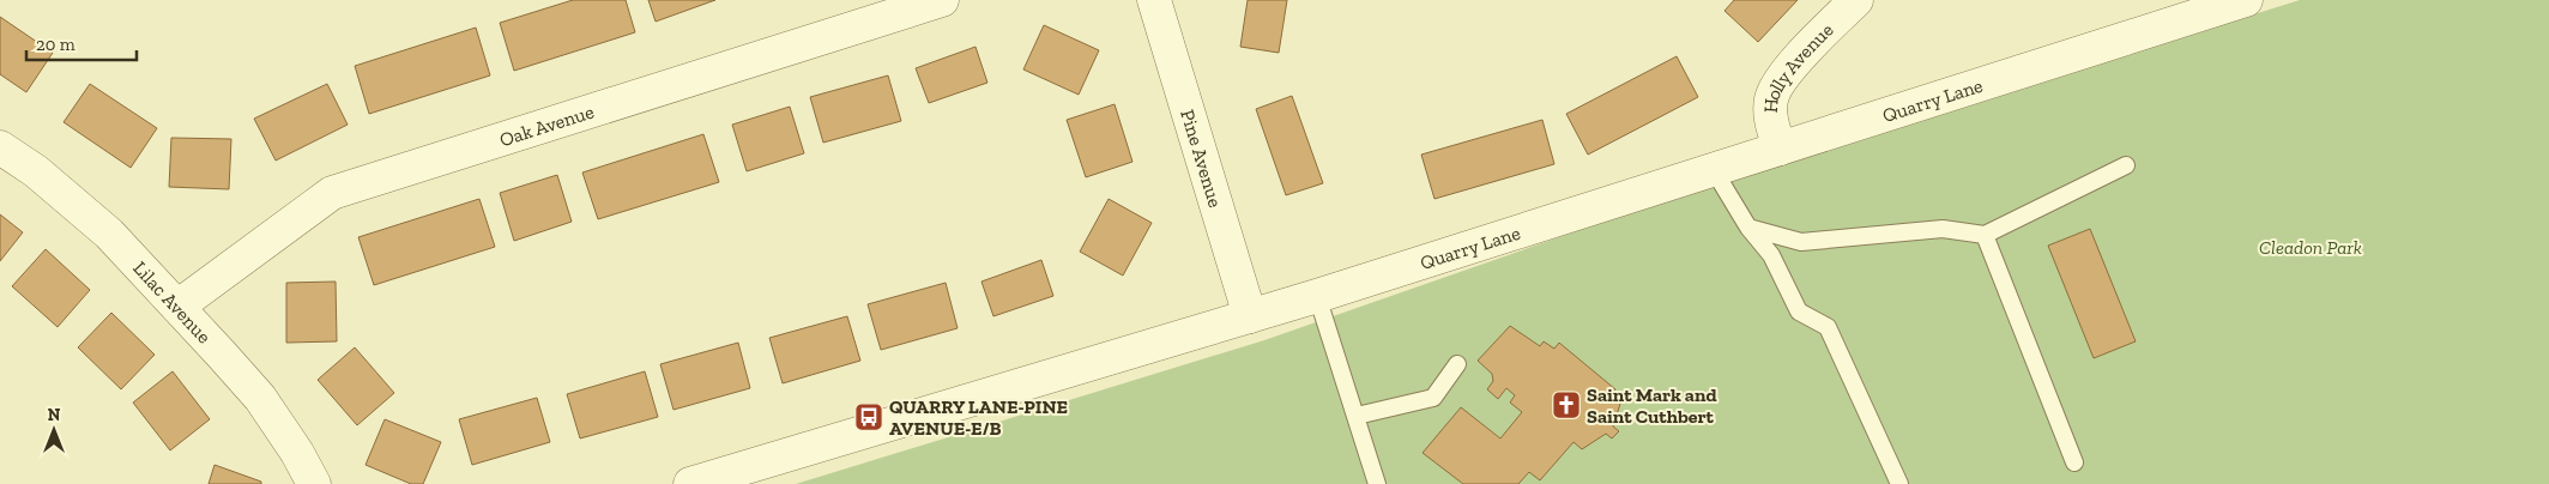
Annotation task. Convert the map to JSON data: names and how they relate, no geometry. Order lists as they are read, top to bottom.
{
  "streets": {
    "street": [
      "Holly Avenue",
      "Quarry Lane",
      "Oak Avenue",
      "Pine Avenue",
      "Lilac Avenue"
    ]
  },
  "crossings": [
    ["Holly Avenue", "Quarry Lane"],
    ["Quarry Lane", "Pine Avenue"],
    ["Oak Avenue", "Lilac Avenue"]
  ],
  "parks": ["Cleadon Park"],
  "places": {
    "church": ["Saint Mark and Saint Cuthbert"],
    "bus stop": ["QUARRY LANE-PINE AVENUE-E/B"]
  },
  "scale_bar": "20 m",
  "north": "top"
}
